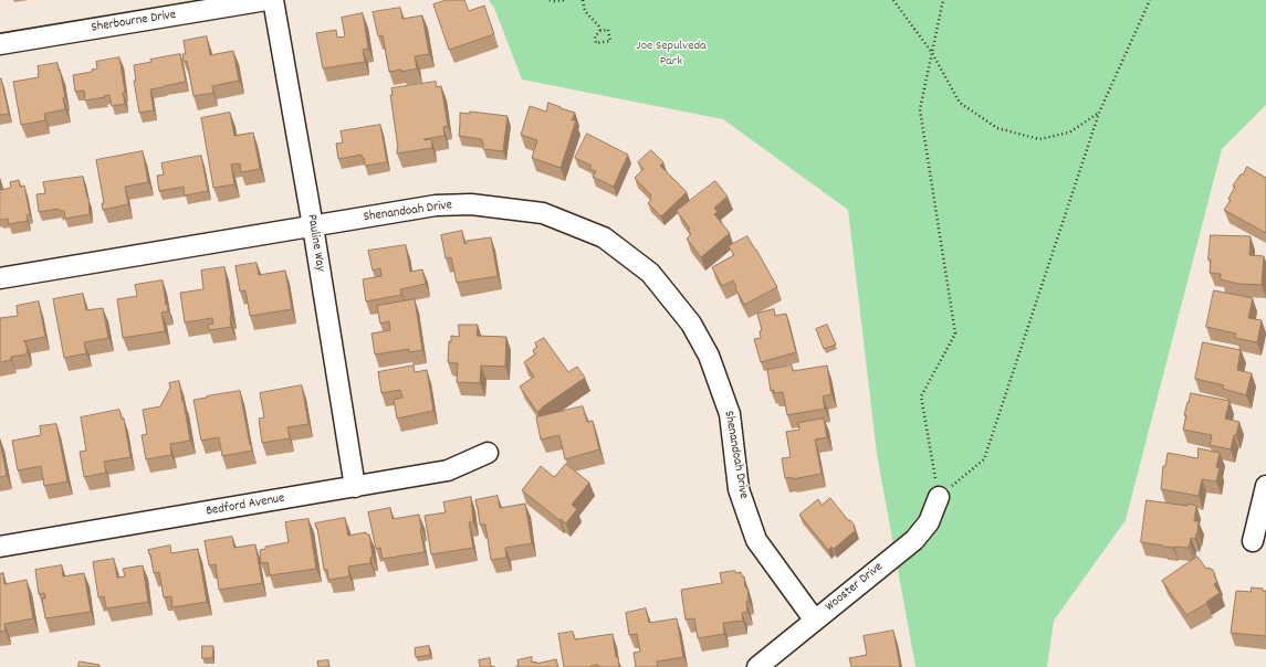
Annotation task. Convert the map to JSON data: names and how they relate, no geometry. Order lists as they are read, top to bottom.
{
  "streets": {
    "street": [
      "Sherbourne Drive",
      "Shenandoah Drive",
      "Pauline Way",
      "Bedford Avenue",
      "Wooster Drive"
    ]
  },
  "crossings": [
    ["Shenandoah Drive", "Pauline Way"],
    ["Shenandoah Drive", "Wooster Drive"],
    ["Pauline Way", "Bedford Avenue"]
  ],
  "parks": ["Joe Sepulveda Park"]
}
